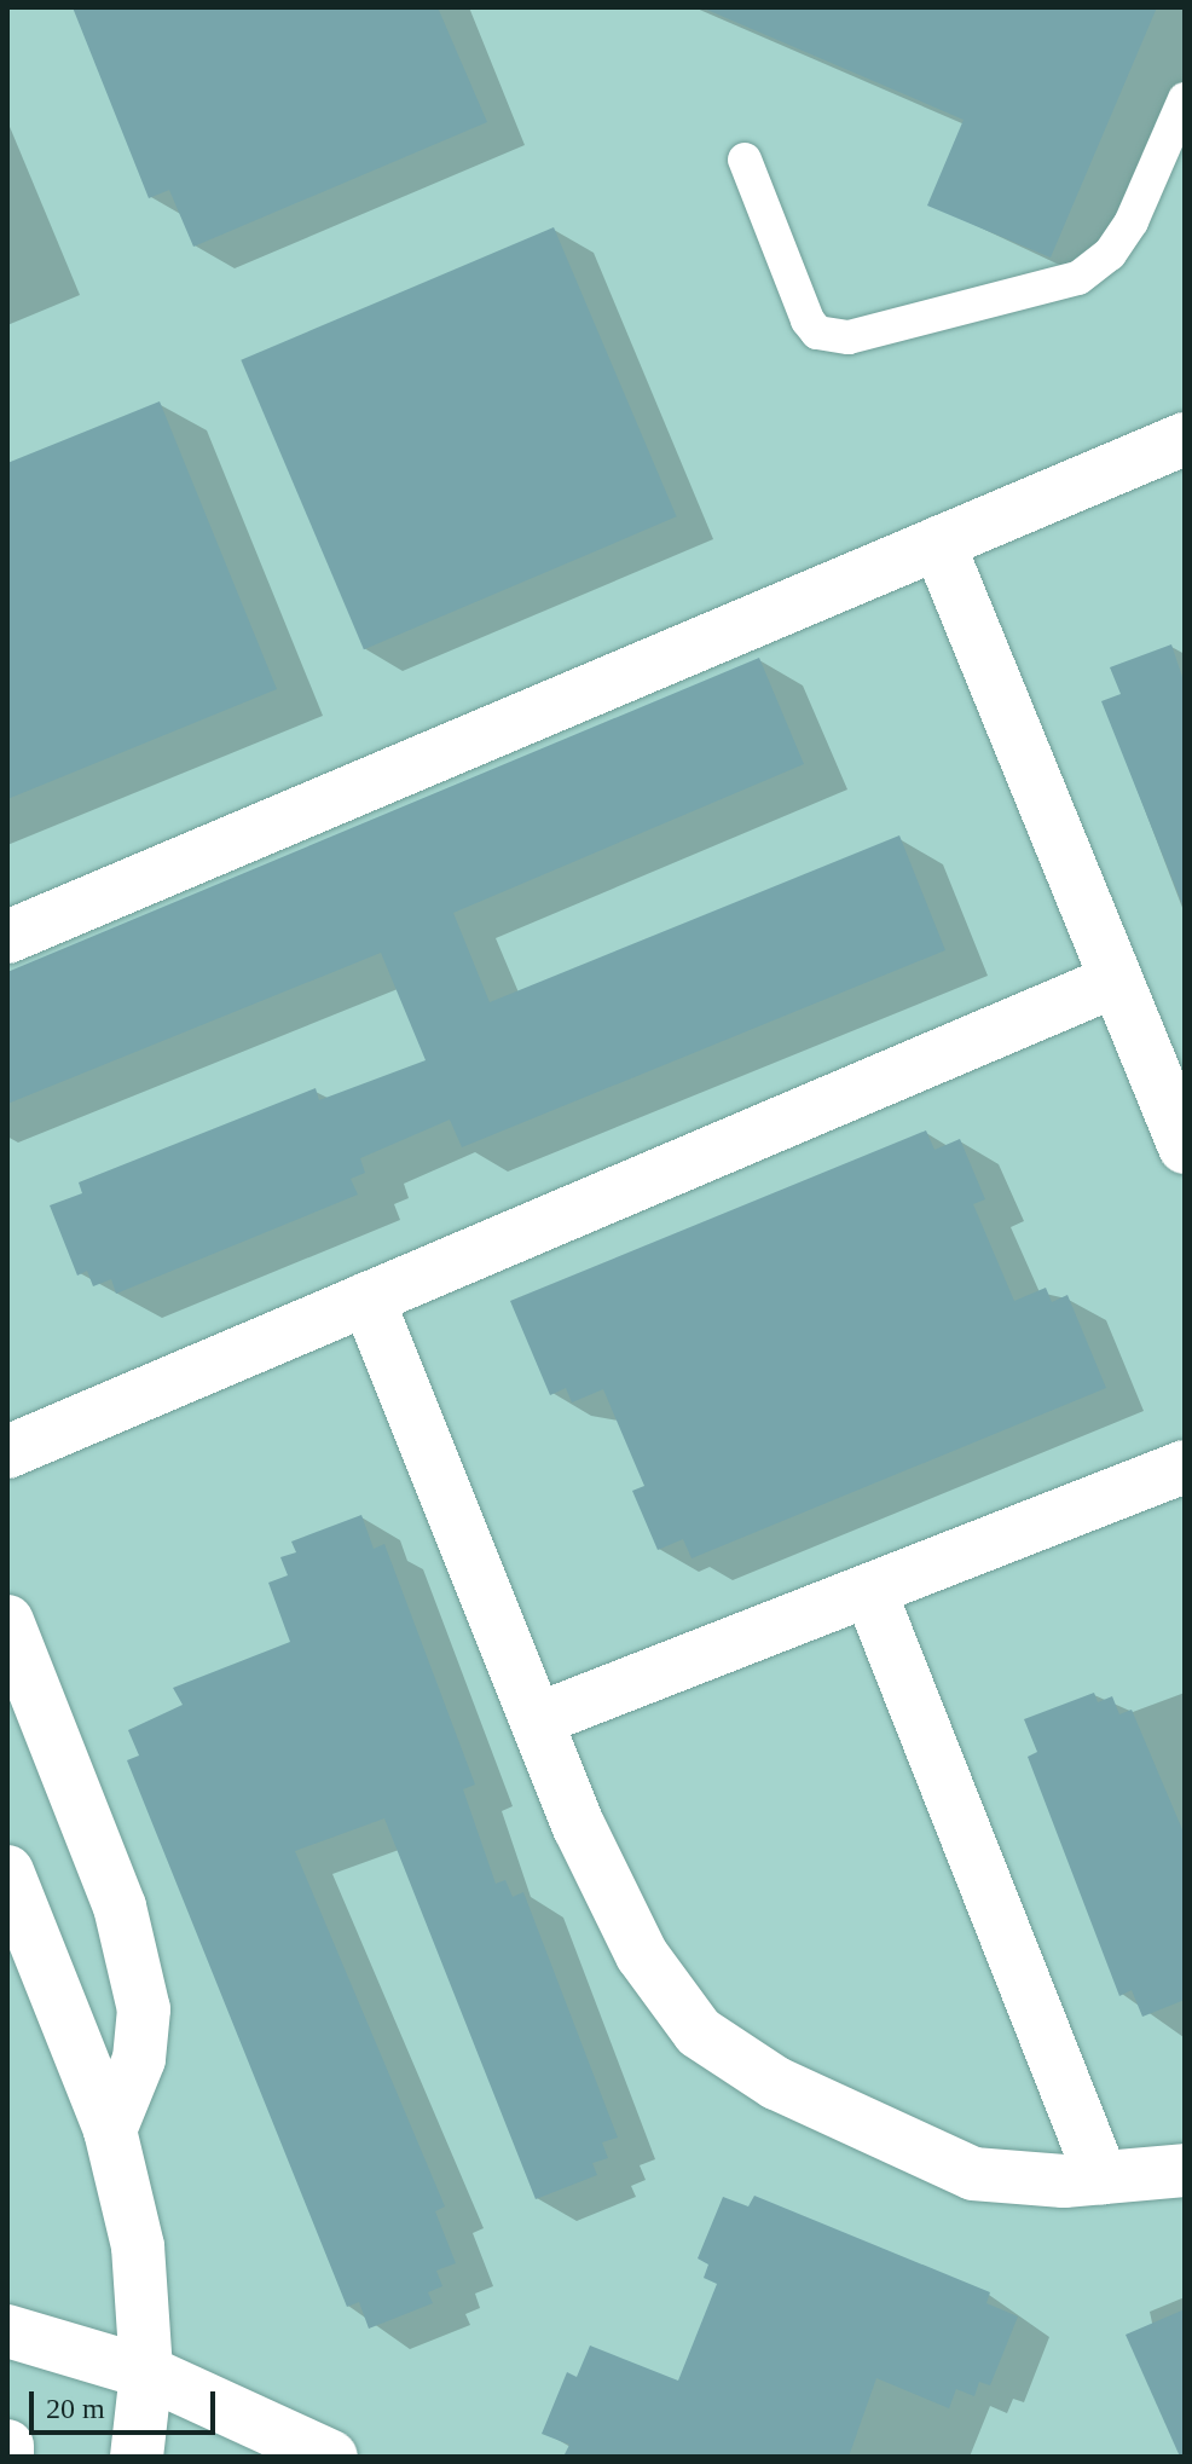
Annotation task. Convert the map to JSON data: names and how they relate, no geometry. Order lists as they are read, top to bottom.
{
  "scale_bar": "20 m"
}
